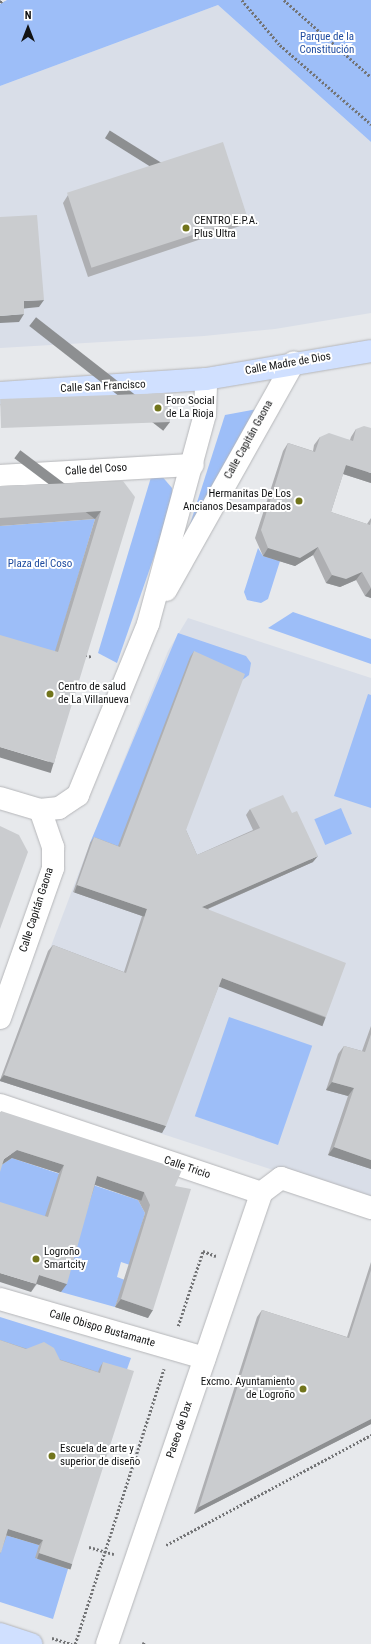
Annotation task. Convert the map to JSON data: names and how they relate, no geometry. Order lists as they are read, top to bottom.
{
  "streets": {
    "main road": ["Calle Madre de Dios", "Calle San Francisco"],
    "street": [
      "Calle Capitán Gaona",
      "Calle del Coso",
      "Calle Tricio",
      "Calle Obispo Bustamante",
      "Paseo de Dax"
    ]
  },
  "crossings": [
    ["Calle Madre de Dios", "Calle San Francisco"],
    ["Calle Madre de Dios", "Calle Capitán Gaona"],
    ["Calle San Francisco", "Calle Capitán Gaona"],
    ["Calle Capitán Gaona", "Calle del Coso"],
    ["Calle Tricio", "Paseo de Dax"],
    ["Calle Obispo Bustamante", "Paseo de Dax"]
  ],
  "parks": ["Parque de la Constitución", "Plaza del Coso"],
  "places": [
    "CENTRO E.P.A. Plus Ultra",
    "Foro Social de La Rioja",
    "Hermanitas De Los Ancianos Desamparados",
    "Centro de salud de La Villanueva",
    "Logroño Smartcity",
    "Excmo. Ayuntamiento de Logroño",
    "Escuela de arte y superior de diseño"
  ],
  "north": "top"
}
